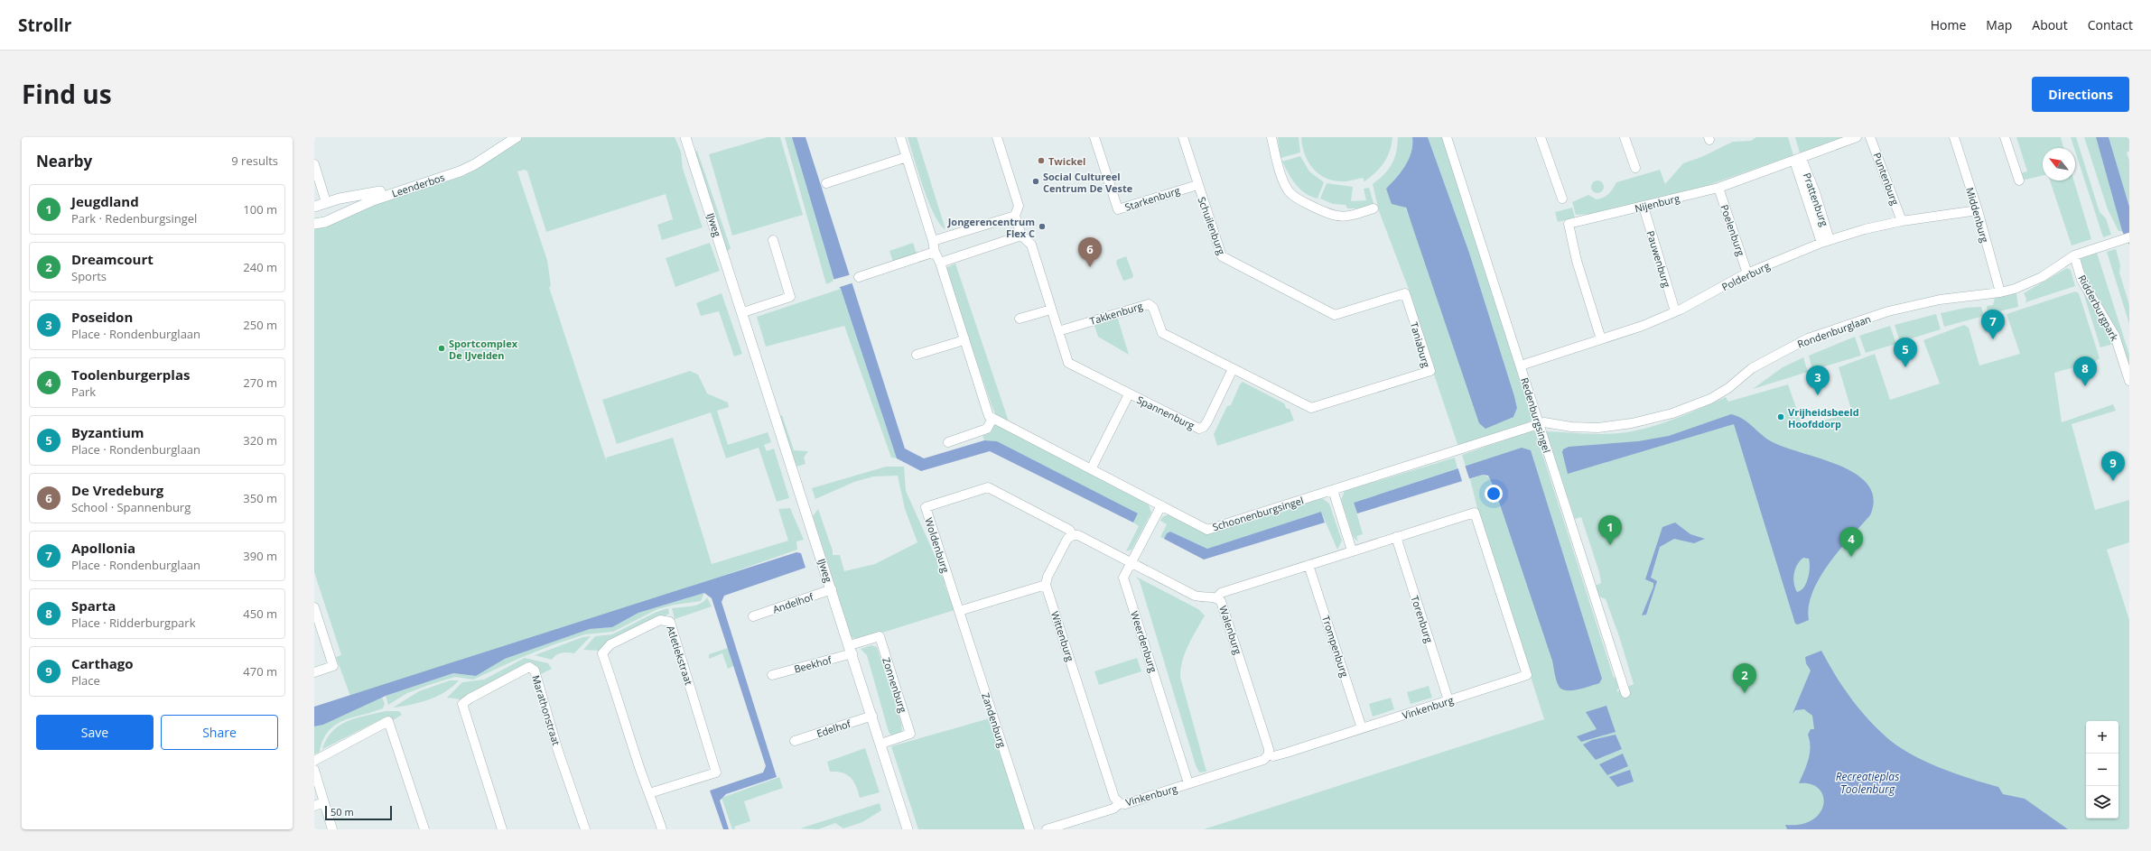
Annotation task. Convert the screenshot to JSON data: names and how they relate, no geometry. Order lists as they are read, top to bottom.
{
  "streets": {
    "street": [
      "Puntenburg",
      "Leenderbos",
      "Starkenburg",
      "Prattenburg",
      "Nijenburg",
      "Middenburg",
      "IJweg",
      "Schuilenburg",
      "Poelenburg",
      "Pauwenburg",
      "Polderburg",
      "Ridderburgpark",
      "Takkenburg",
      "Rondenburglaan",
      "Taniaburg",
      "Spannenburg",
      "Redenburgsingel",
      "Schoonenburgsingel",
      "Woldenburg",
      "Andelhof",
      "Torenburg",
      "Walenburg",
      "Wittenburg",
      "Weerdenburg",
      "Trompenburg",
      "Atletiekstraat",
      "Beekhof",
      "Zonnenburg",
      "Vinkenburg",
      "Marathonstraat",
      "Zandenburg",
      "Edelhof"
    ]
  },
  "crossings": [
    ["Puntenburg", "Polderburg"],
    ["Starkenburg", "Schuilenburg"],
    ["Prattenburg", "Nijenburg"],
    ["Prattenburg", "Polderburg"],
    ["Nijenburg", "Poelenburg"],
    ["Nijenburg", "Pauwenburg"],
    ["Nijenburg", "Polderburg"],
    ["Middenburg", "Polderburg"],
    ["Middenburg", "Rondenburglaan"],
    ["IJweg", "Andelhof"],
    ["IJweg", "Beekhof"],
    ["IJweg", "Zonnenburg"],
    ["IJweg", "Edelhof"],
    ["Schuilenburg", "Taniaburg"],
    ["Poelenburg", "Polderburg"],
    ["Pauwenburg", "Polderburg"],
    ["Polderburg", "Redenburgsingel"],
    ["Ridderburgpark", "Rondenburglaan"],
    ["Takkenburg", "Taniaburg"],
    ["Takkenburg", "Spannenburg"],
    ["Rondenburglaan", "Redenburgsingel"],
    ["Rondenburglaan", "Schoonenburgsingel"],
    ["Taniaburg", "Spannenburg"],
    ["Spannenburg", "Schoonenburgsingel"],
    ["Redenburgsingel", "Schoonenburgsingel"],
    ["Schoonenburgsingel", "Weerdenburg"],
    ["Woldenburg", "Zandenburg"],
    ["Torenburg", "Vinkenburg"],
    ["Walenburg", "Weerdenburg"],
    ["Walenburg", "Vinkenburg"],
    ["Wittenburg", "Vinkenburg"],
    ["Weerdenburg", "Vinkenburg"],
    ["Trompenburg", "Vinkenburg"],
    ["Beekhof", "Zonnenburg"]
  ],
  "water": ["Recreatieplas Toolenburg"],
  "places": [
    "Twickel",
    "Social Cultureel Centrum De Veste",
    "Jongerencentrum Flex C",
    "Sportcomplex De IJvelden",
    "Vrijheidsbeeld Hoofddorp"
  ],
  "scale_bar": "50 m",
  "north": "top left",
  "page": {
    "header": "Strollr",
    "nav": [
      "Home",
      "Map",
      "About",
      "Contact"
    ],
    "title": "Find us",
    "buttons": [
      "Directions",
      ["Save", "Share"]
    ],
    "heading": ["Nearby", "9 results"],
    "list": [
      {
        "mark": "1",
        "name": "Jeugdland",
        "note": "Park · Redenburgsingel",
        "value": "100 m"
      },
      {
        "mark": "2",
        "name": "Dreamcourt",
        "note": "Sports",
        "value": "240 m"
      },
      {
        "mark": "3",
        "name": "Poseidon",
        "note": "Place · Rondenburglaan",
        "value": "250 m"
      },
      {
        "mark": "4",
        "name": "Toolenburgerplas",
        "note": "Park",
        "value": "270 m"
      },
      {
        "mark": "5",
        "name": "Byzantium",
        "note": "Place · Rondenburglaan",
        "value": "320 m"
      },
      {
        "mark": "6",
        "name": "De Vredeburg",
        "note": "School · Spannenburg",
        "value": "350 m"
      },
      {
        "mark": "7",
        "name": "Apollonia",
        "note": "Place · Rondenburglaan",
        "value": "390 m"
      },
      {
        "mark": "8",
        "name": "Sparta",
        "note": "Place · Ridderburgpark",
        "value": "450 m"
      },
      {
        "mark": "9",
        "name": "Carthago",
        "note": "Place",
        "value": "470 m"
      }
    ],
    "pins": [
      "6",
      "7",
      "5",
      "8",
      "3",
      "9",
      "1",
      "4",
      "2"
    ],
    "map_buttons": ["+", "−"],
    "scale": "50 m"
  }
}
